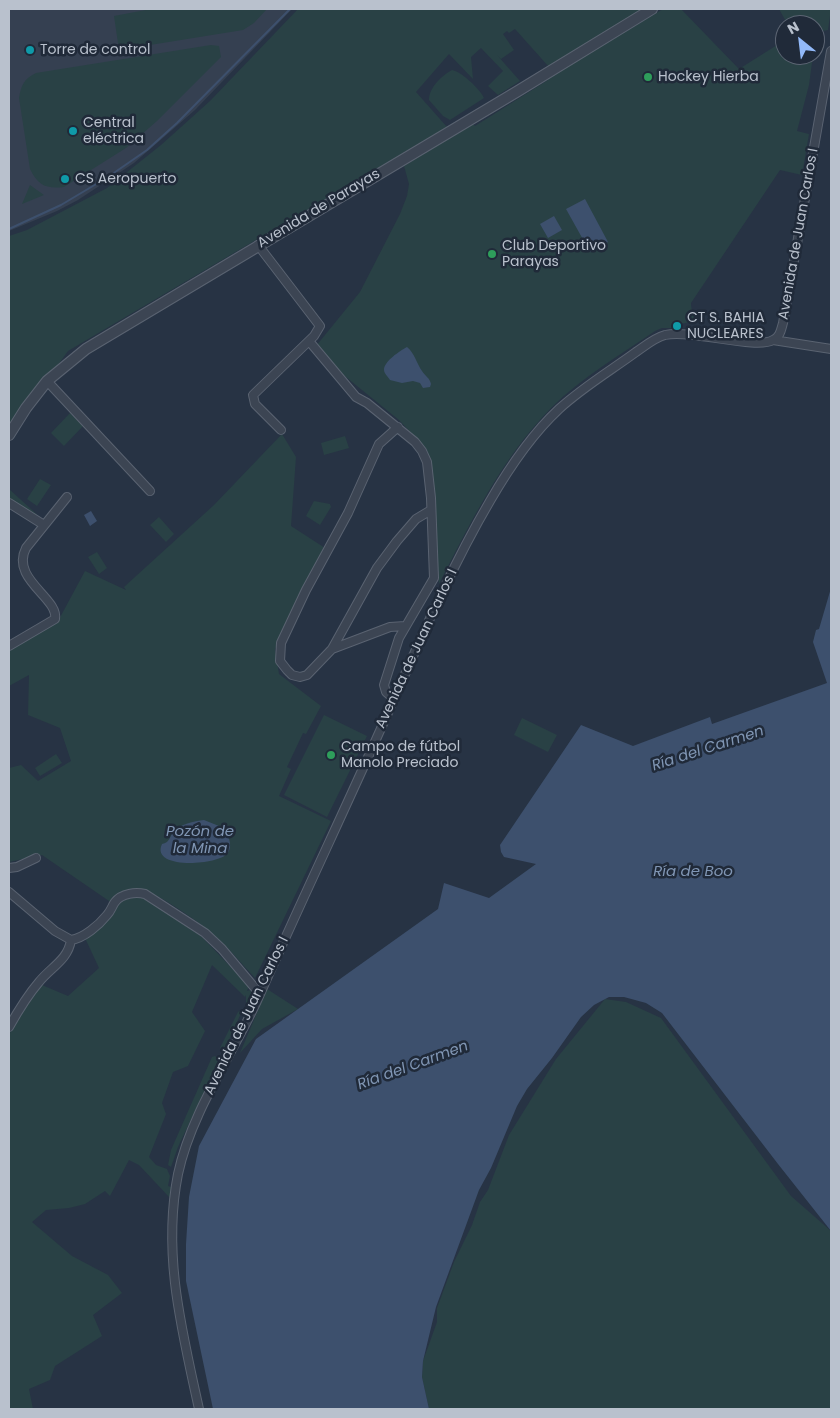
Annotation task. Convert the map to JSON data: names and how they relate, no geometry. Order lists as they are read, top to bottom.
{
  "streets": {
    "street": ["Avenida de Parayas", "Avenida de Juan Carlos I"]
  },
  "water": ["Ría del Carmen", "Pozón de la Mina", "Ría de Boo"],
  "places": [
    "Torre de control",
    "Hockey Hierba",
    "Central eléctrica",
    "CS Aeropuerto",
    "Club Deportivo Parayas",
    "CT S. BAHIA NUCLEARES",
    "Campo de fútbol Manolo Preciado"
  ],
  "north": "top left"
}
